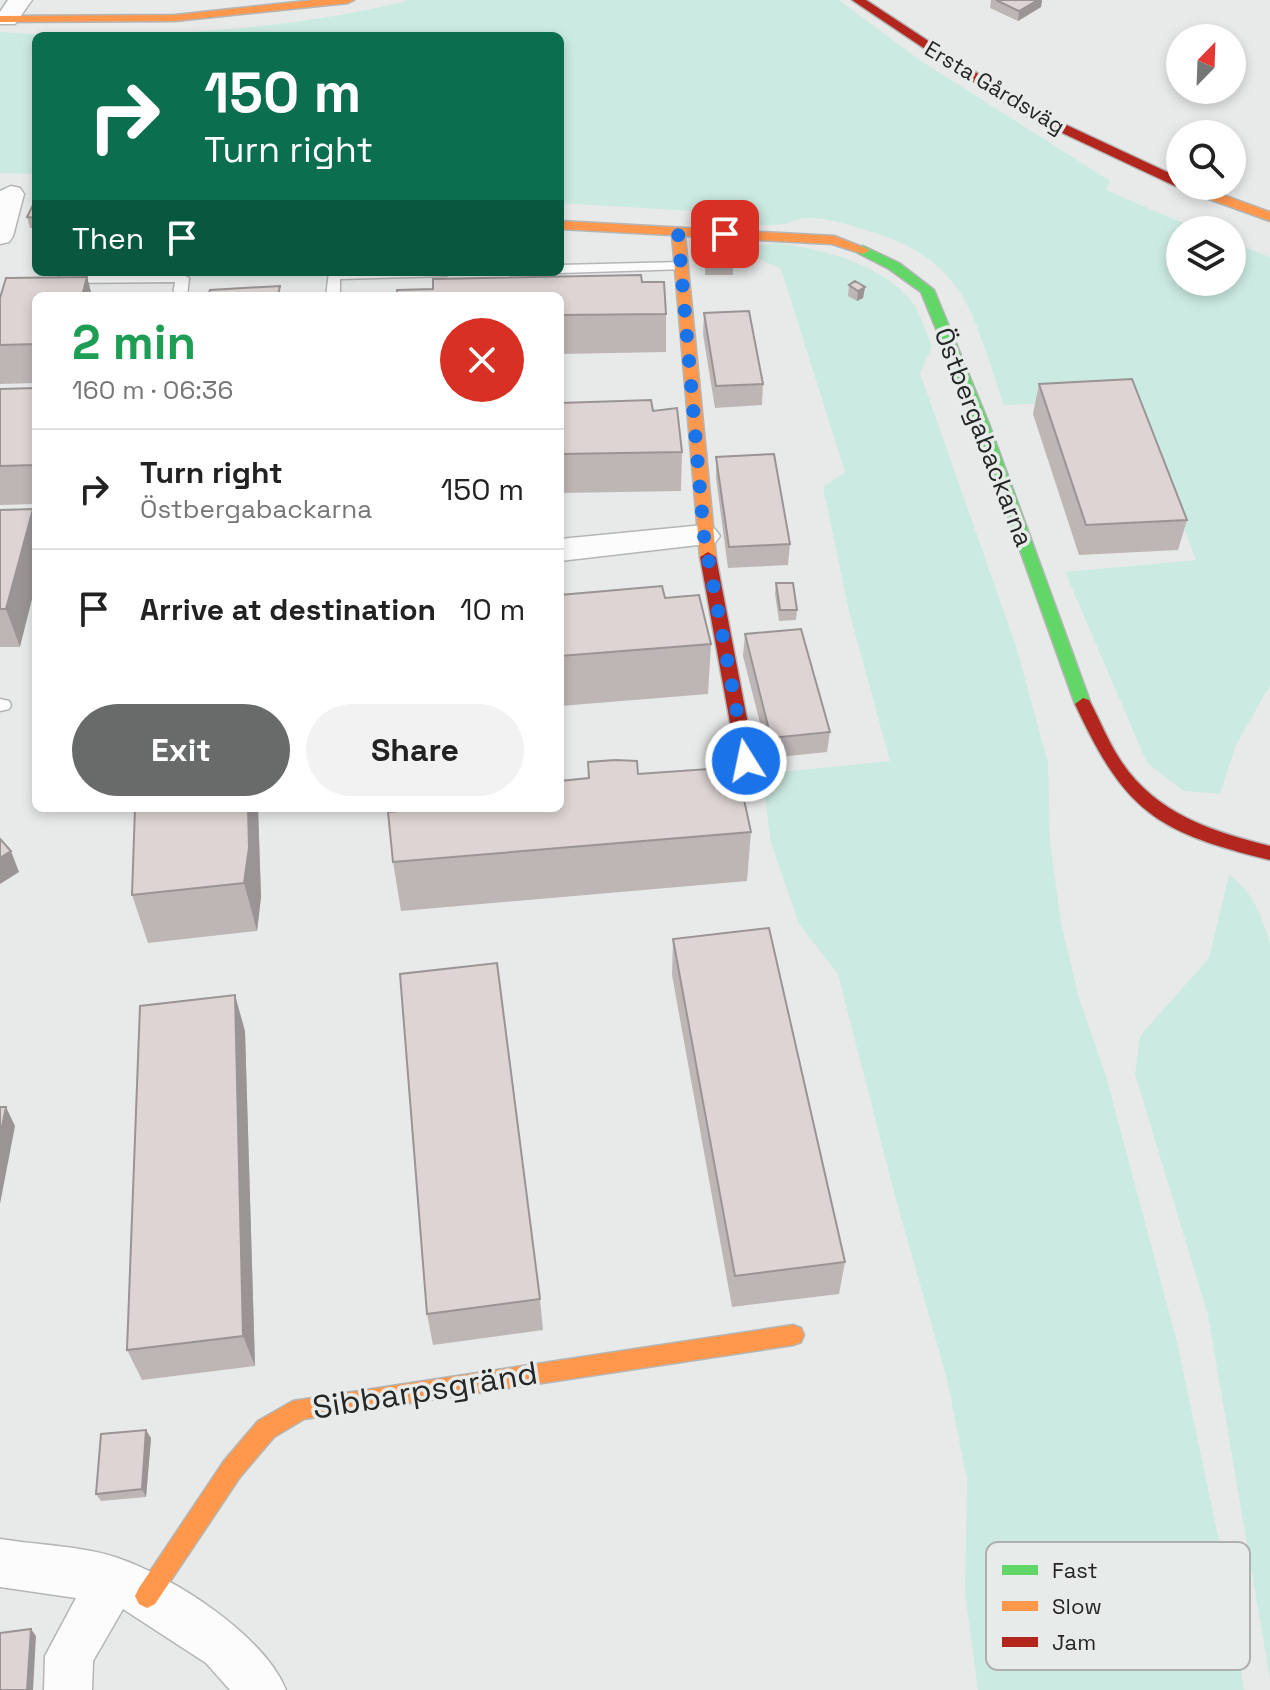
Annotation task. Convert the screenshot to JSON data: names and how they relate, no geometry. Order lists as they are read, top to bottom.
{
  "streets": {
    "street": ["Ersta Gårdsväg", "Östbergabackarna", "Sibbarpsgränd"]
  },
  "legend": ["Fast", "Slow", "Jam"],
  "north": "top right",
  "page": {
    "turn": ["150 m", "Turn right"],
    "then": "Then",
    "heading": ["2 min", "160 m · 06:36"],
    "list": [
      {
        "name": "Turn right",
        "note": "Östbergabackarna",
        "value": "150 m"
      },
      {
        "name": "Arrive at destination",
        "value": "10 m"
      }
    ],
    "buttons": ["Exit", "Share"]
  }
}
